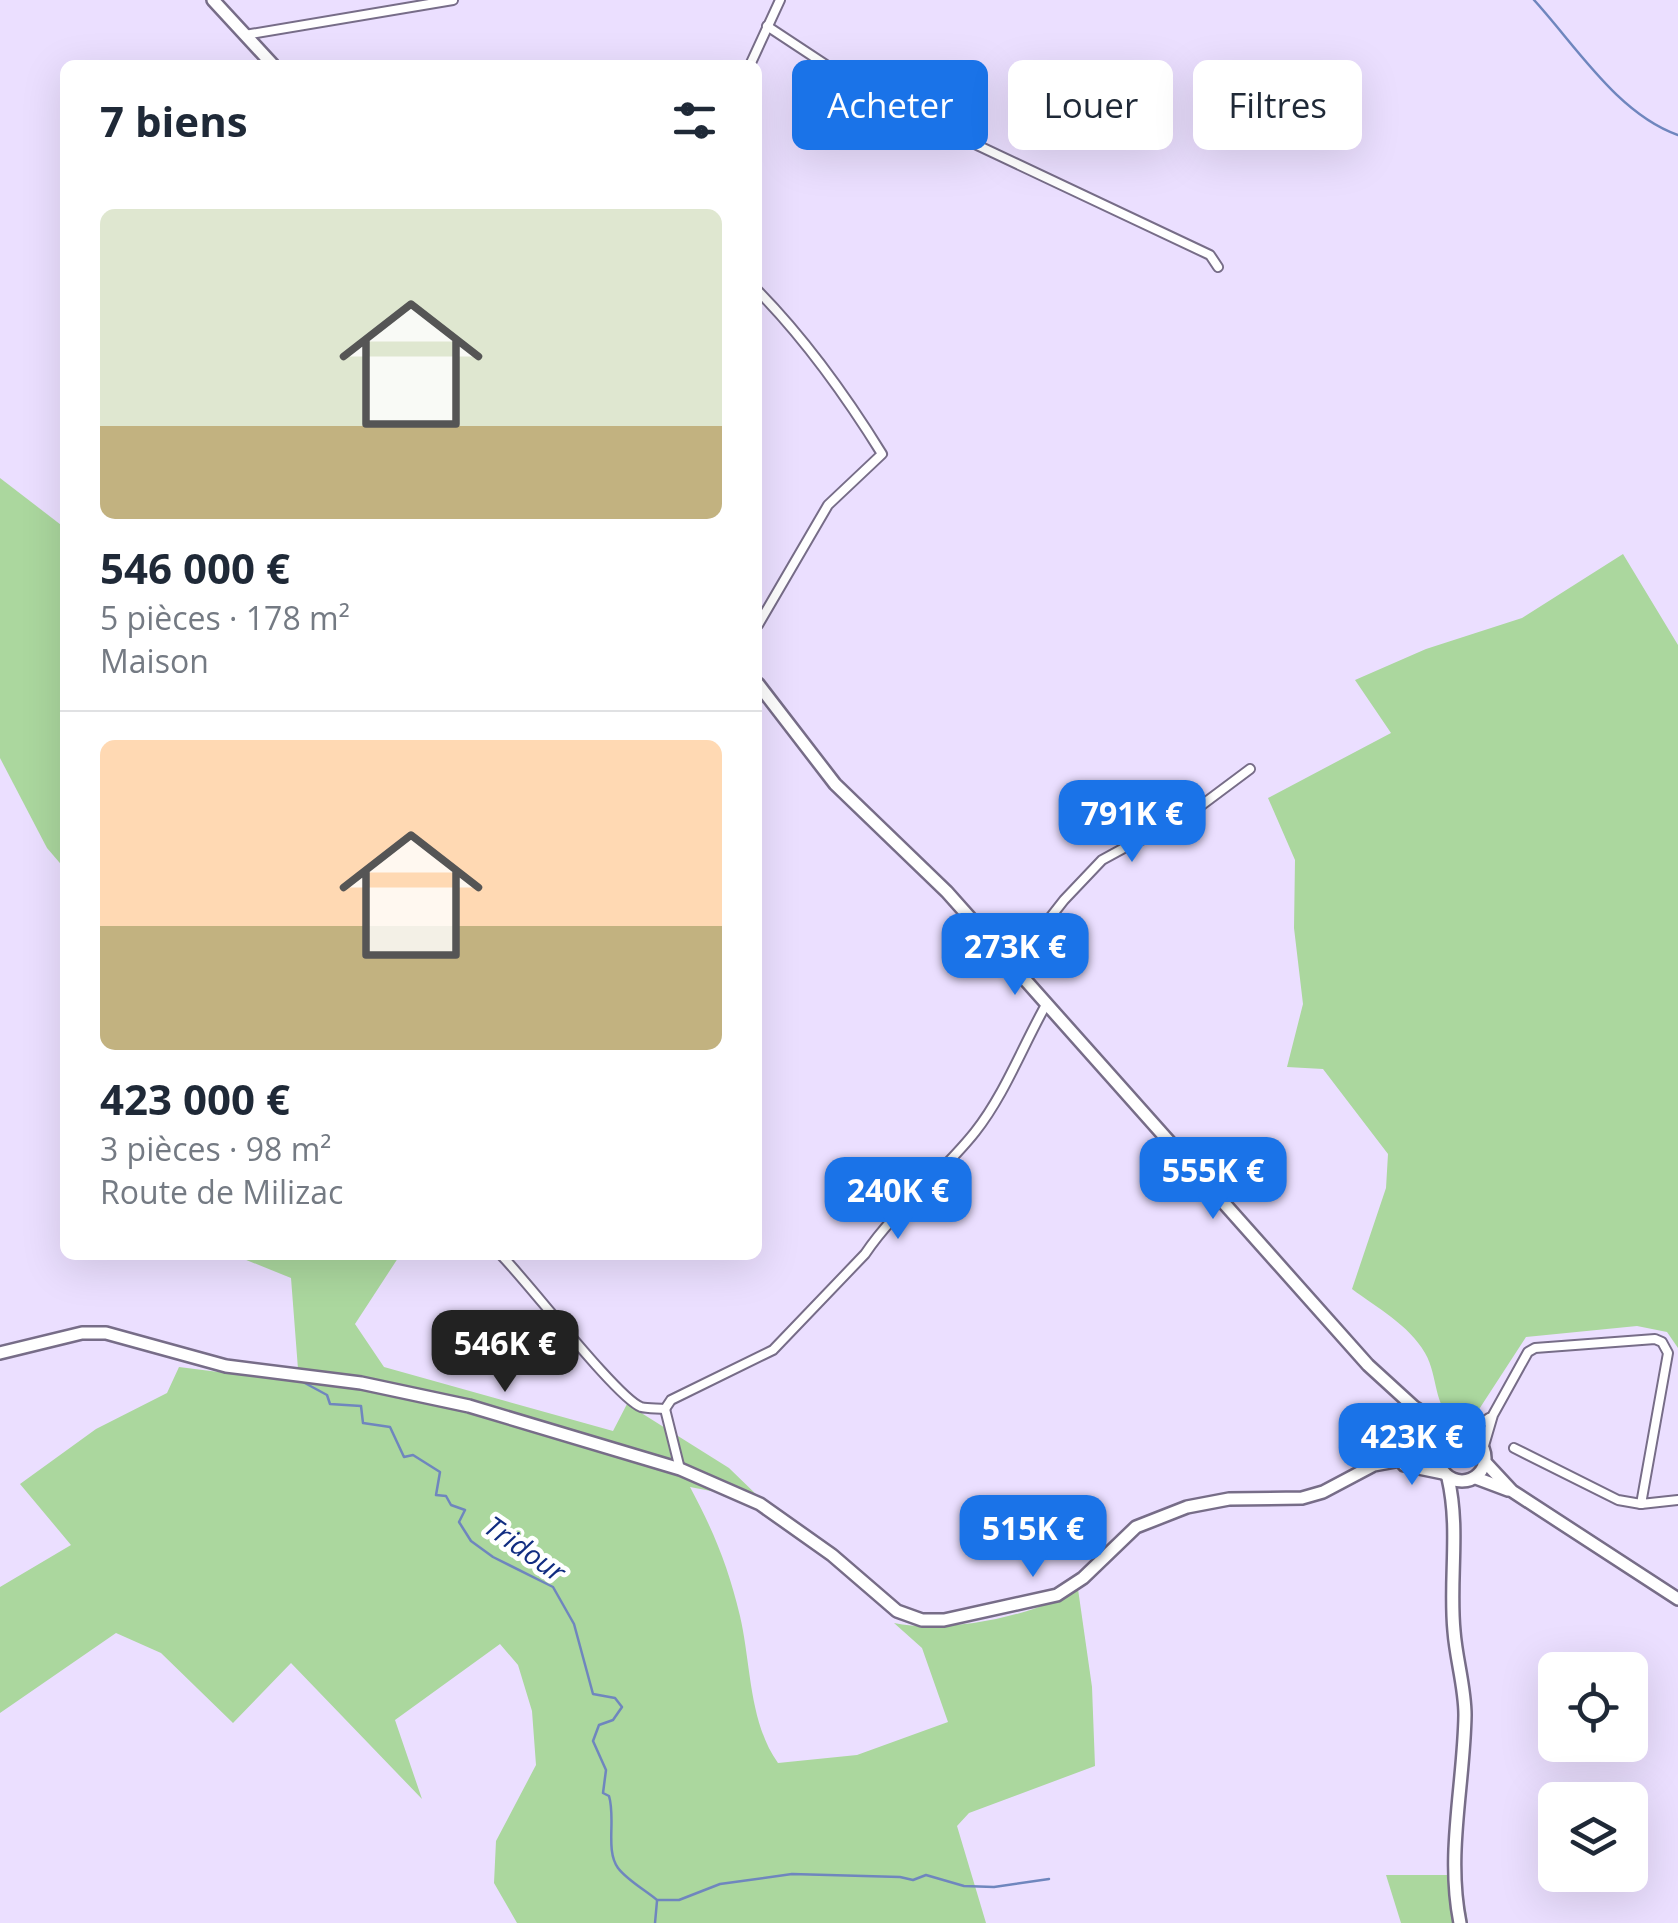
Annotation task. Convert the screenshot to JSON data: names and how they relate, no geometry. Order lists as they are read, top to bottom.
{
  "water": ["Tridour"],
  "page": {
    "chip": ["Acheter", "Louer", "Filtres"],
    "heading": "7 biens",
    "list": [
      {
        "name": "546 000 €",
        "note": "5 pièces · 178 m² · Maison"
      },
      {
        "name": "423 000 €",
        "note": "3 pièces · 98 m² · Route de Milizac"
      }
    ],
    "price": [
      "791K €",
      "273K €",
      "555K €",
      "240K €",
      "546K €",
      "423K €",
      "515K €"
    ]
  }
}
